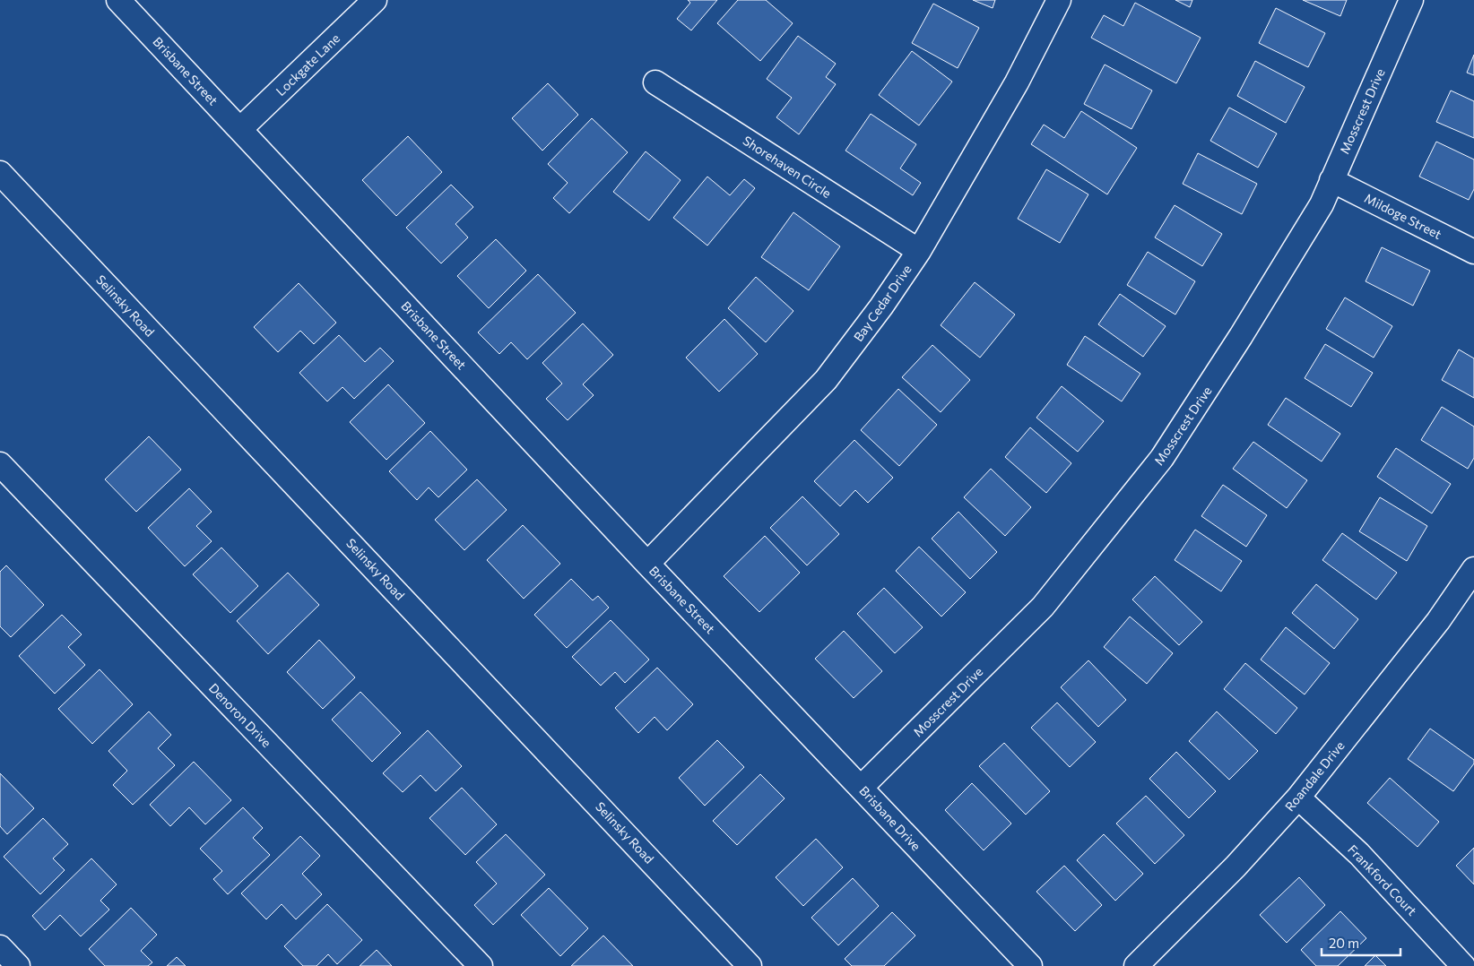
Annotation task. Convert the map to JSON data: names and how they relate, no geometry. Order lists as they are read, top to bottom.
{
  "streets": {
    "street": [
      "Lockgate Lane",
      "Brisbane Street",
      "Mosscrest Drive",
      "Shorehaven Circle",
      "Mildoge Street",
      "Bay Cedar Drive",
      "Selinsky Road",
      "Denoron Drive",
      "Roandale Drive",
      "Brisbane Drive",
      "Frankford Court"
    ]
  },
  "crossings": [
    ["Lockgate Lane", "Brisbane Street"],
    ["Brisbane Street", "Bay Cedar Drive"],
    ["Brisbane Street", "Brisbane Drive"],
    ["Mosscrest Drive", "Mildoge Street"],
    ["Mosscrest Drive", "Brisbane Drive"],
    ["Shorehaven Circle", "Bay Cedar Drive"],
    ["Roandale Drive", "Frankford Court"]
  ],
  "scale_bar": "20 m"
}
